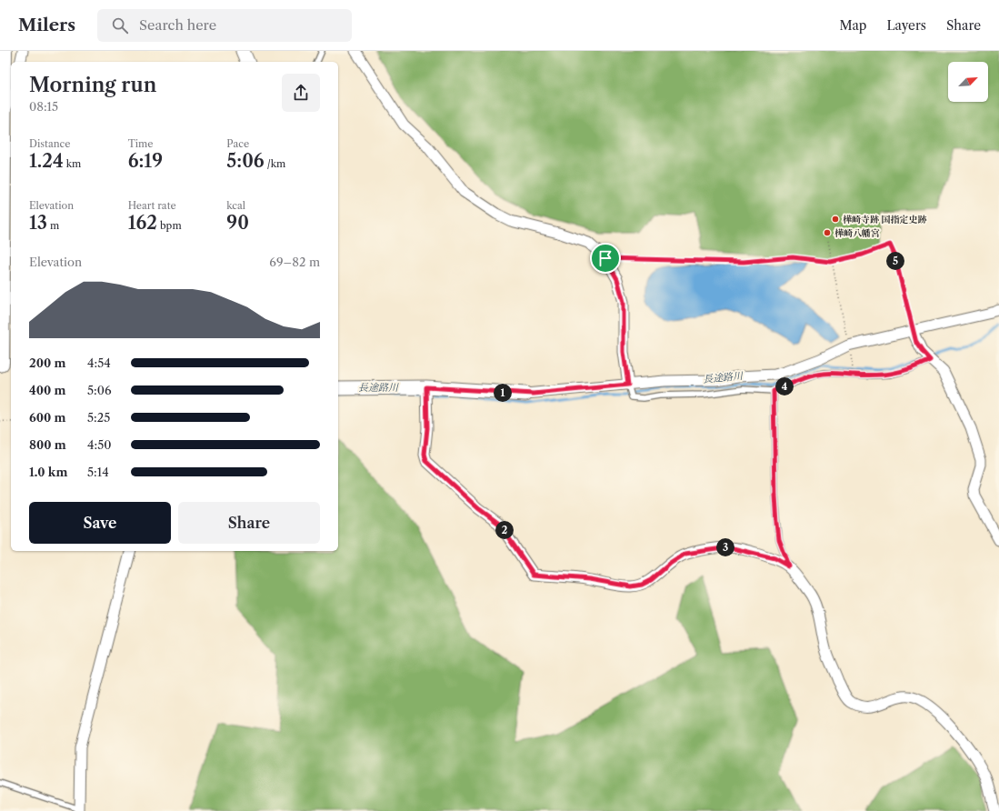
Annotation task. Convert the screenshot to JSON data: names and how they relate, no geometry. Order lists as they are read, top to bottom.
{
  "water": ["長途路川"],
  "places": ["樺崎寺跡 国指定史跡", "樺崎八幡宮"],
  "north": "top right",
  "page": {
    "header": "Milers",
    "search": "Search here",
    "nav": ["Map", "Layers", "Share"],
    "heading": ["Morning run", "08:15"],
    "stats": [
      ["Distance", "1.24 km"],
      ["Time", "6:19"],
      ["Pace", "5:06 /km"],
      ["Elevation", "13 m"],
      ["Heart rate", "162 bpm"],
      ["kcal", "90"]
    ],
    "chart": ["Elevation", "69–82 m"],
    "pins": [
      "5",
      "4",
      "1",
      "2",
      "3"
    ],
    "list": [
      {
        "name": "200 m",
        "note": "4:54"
      },
      {
        "name": "400 m",
        "note": "5:06"
      },
      {
        "name": "600 m",
        "note": "5:25"
      },
      {
        "name": "800 m",
        "note": "4:50"
      },
      {
        "name": "1.0 km",
        "note": "5:14"
      }
    ],
    "buttons": ["Save", "Share"]
  }
}
